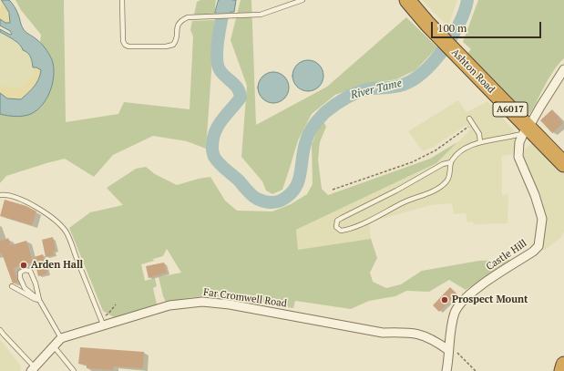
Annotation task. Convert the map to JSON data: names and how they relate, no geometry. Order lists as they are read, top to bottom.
{
  "streets": {
    "highway": ["Ashton Road", "A6017"],
    "street": ["Castle Hill", "Far Cromwell Road"]
  },
  "crossings": [
    ["Ashton Road", "Castle Hill"],
    ["Castle Hill", "Far Cromwell Road"]
  ],
  "water": ["River Tame"],
  "places": ["Arden Hall", "Prospect Mount"],
  "scale_bar": "100 m"
}
